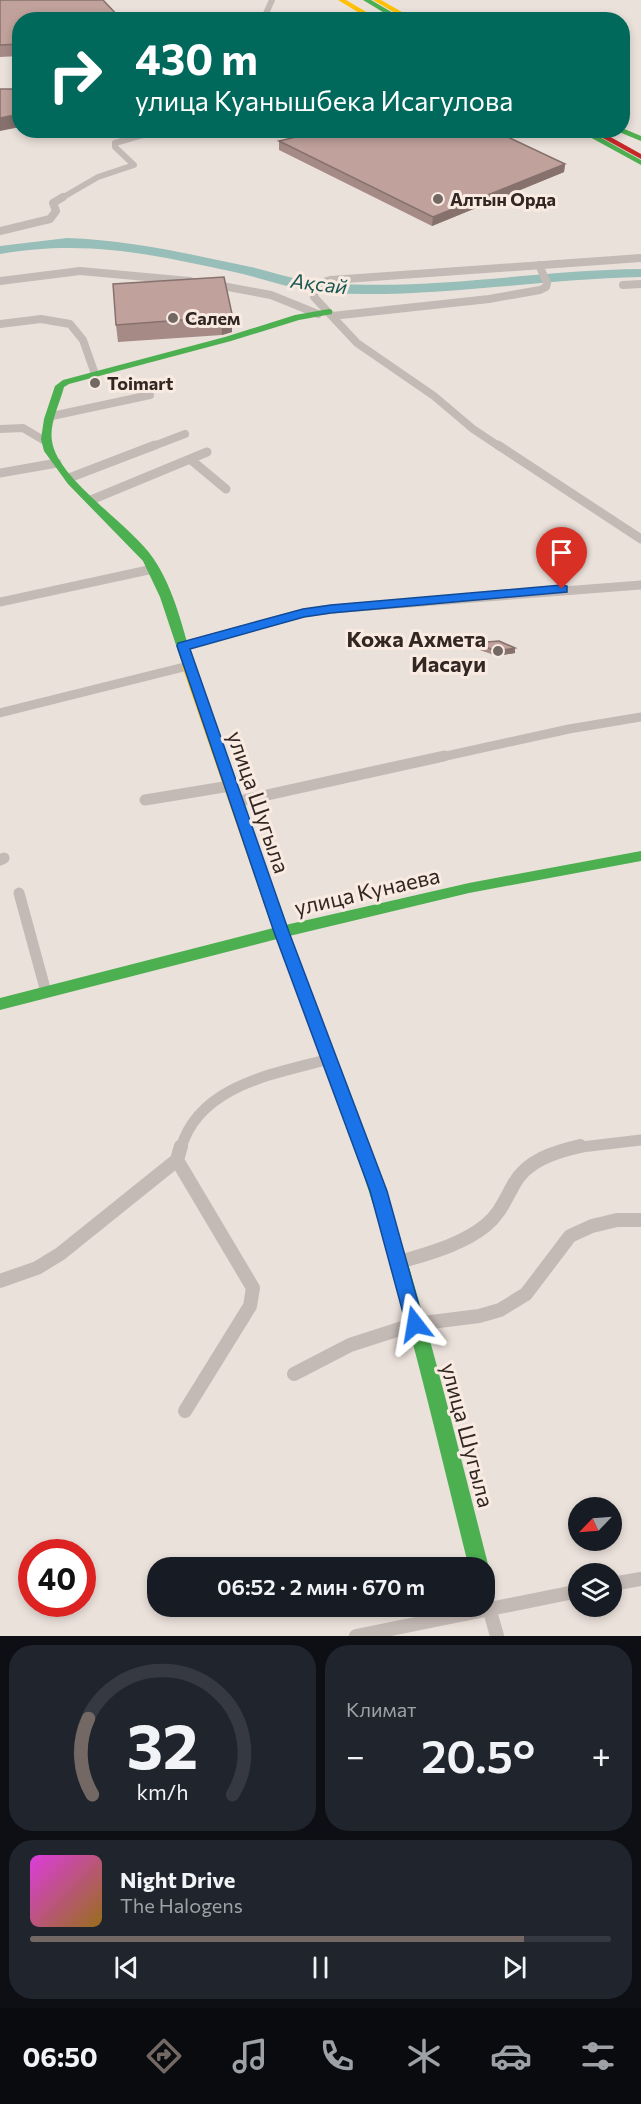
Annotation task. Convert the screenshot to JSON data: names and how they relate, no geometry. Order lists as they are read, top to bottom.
{
  "streets": {
    "main road": ["улица Шугыла", "улица Кунаева"]
  },
  "crossings": [
    ["улица Шугыла", "улица Кунаева"]
  ],
  "water": ["Ақсай"],
  "places": [
    "Алтын Орда",
    "Салем",
    "Toimart",
    "Кожа Ахмета Иасауи"
  ],
  "north": "bottom left",
  "page": {
    "turn": ["430 m", "улица Куанышбека Исагулова"],
    "limit": "40",
    "trip": "06:52 · 2 мин · 670 m",
    "tile": "Климат",
    "heat": ["−", "20.5°", "+"],
    "song": ["Night Drive", "The Halogens"],
    "tabs": "06:50",
    "gauge": ["32", "km/h"]
  }
}
